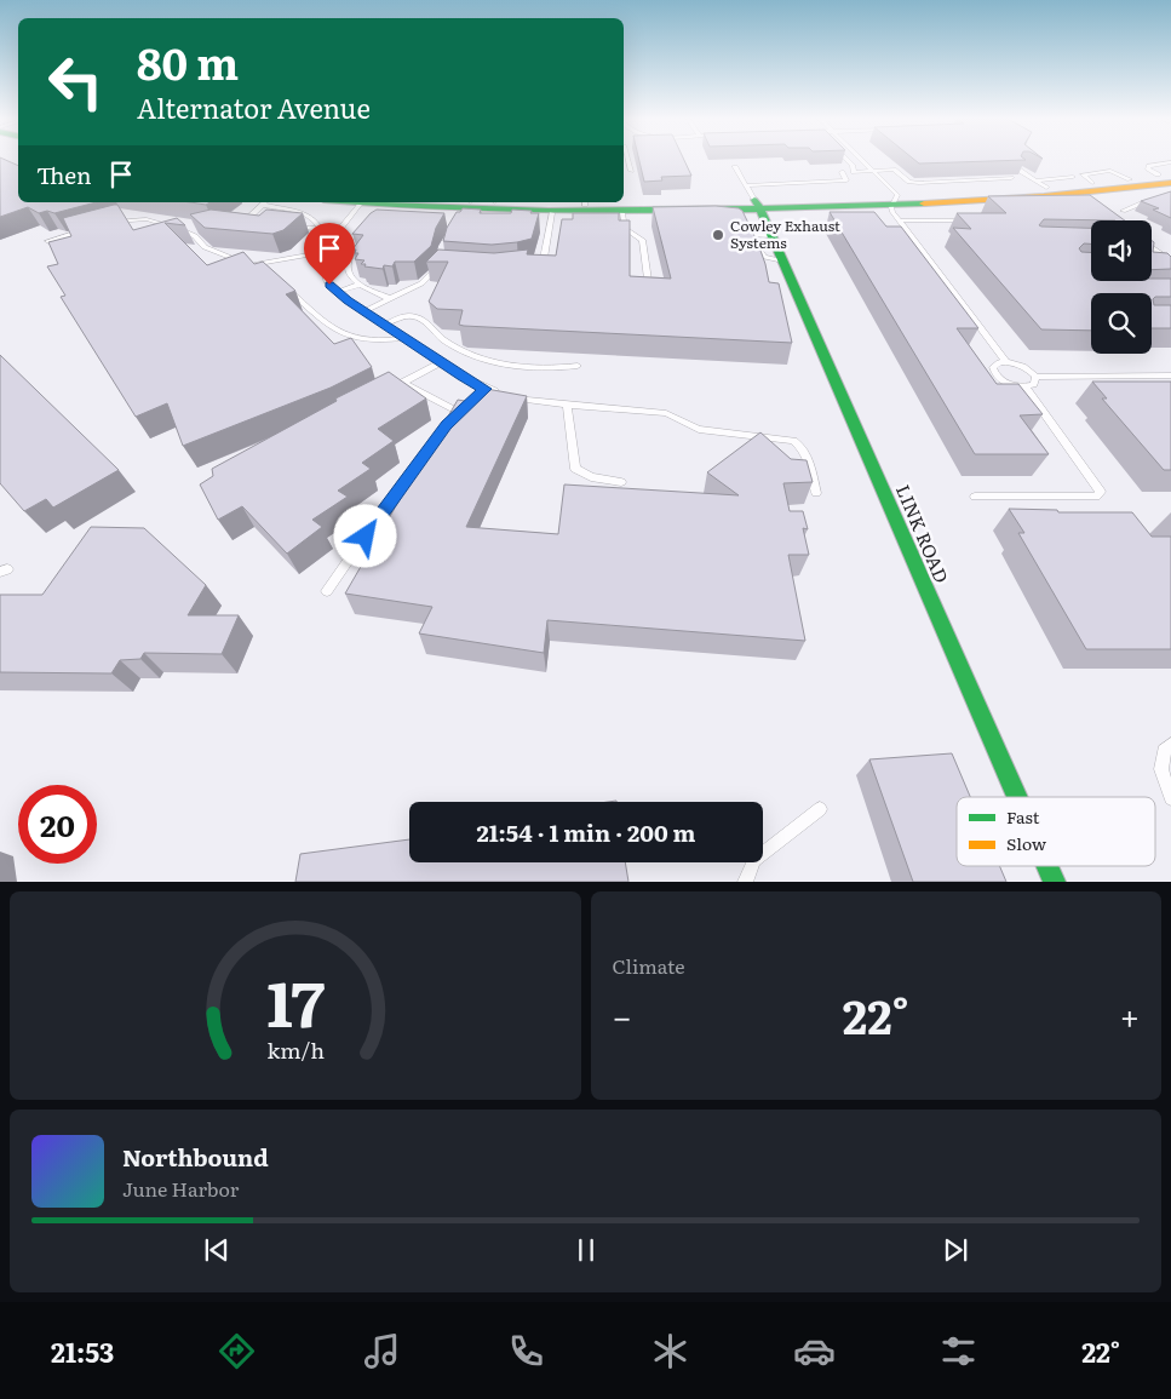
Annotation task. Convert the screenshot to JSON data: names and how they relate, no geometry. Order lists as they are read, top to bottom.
{
  "streets": {
    "main road": ["LINK ROAD"]
  },
  "places": ["Cowley Exhaust Systems"],
  "legend": ["Fast", "Slow"],
  "page": {
    "turn": ["80 m", "Alternator Avenue"],
    "then": "Then",
    "limit": "20",
    "trip": "21:54 · 1 min · 200 m",
    "tile": "Climate",
    "heat": ["−", "22°", "+"],
    "song": ["Northbound", "June Harbor"],
    "tabs": ["21:53", "22°"],
    "gauge": ["17", "km/h"]
  }
}
